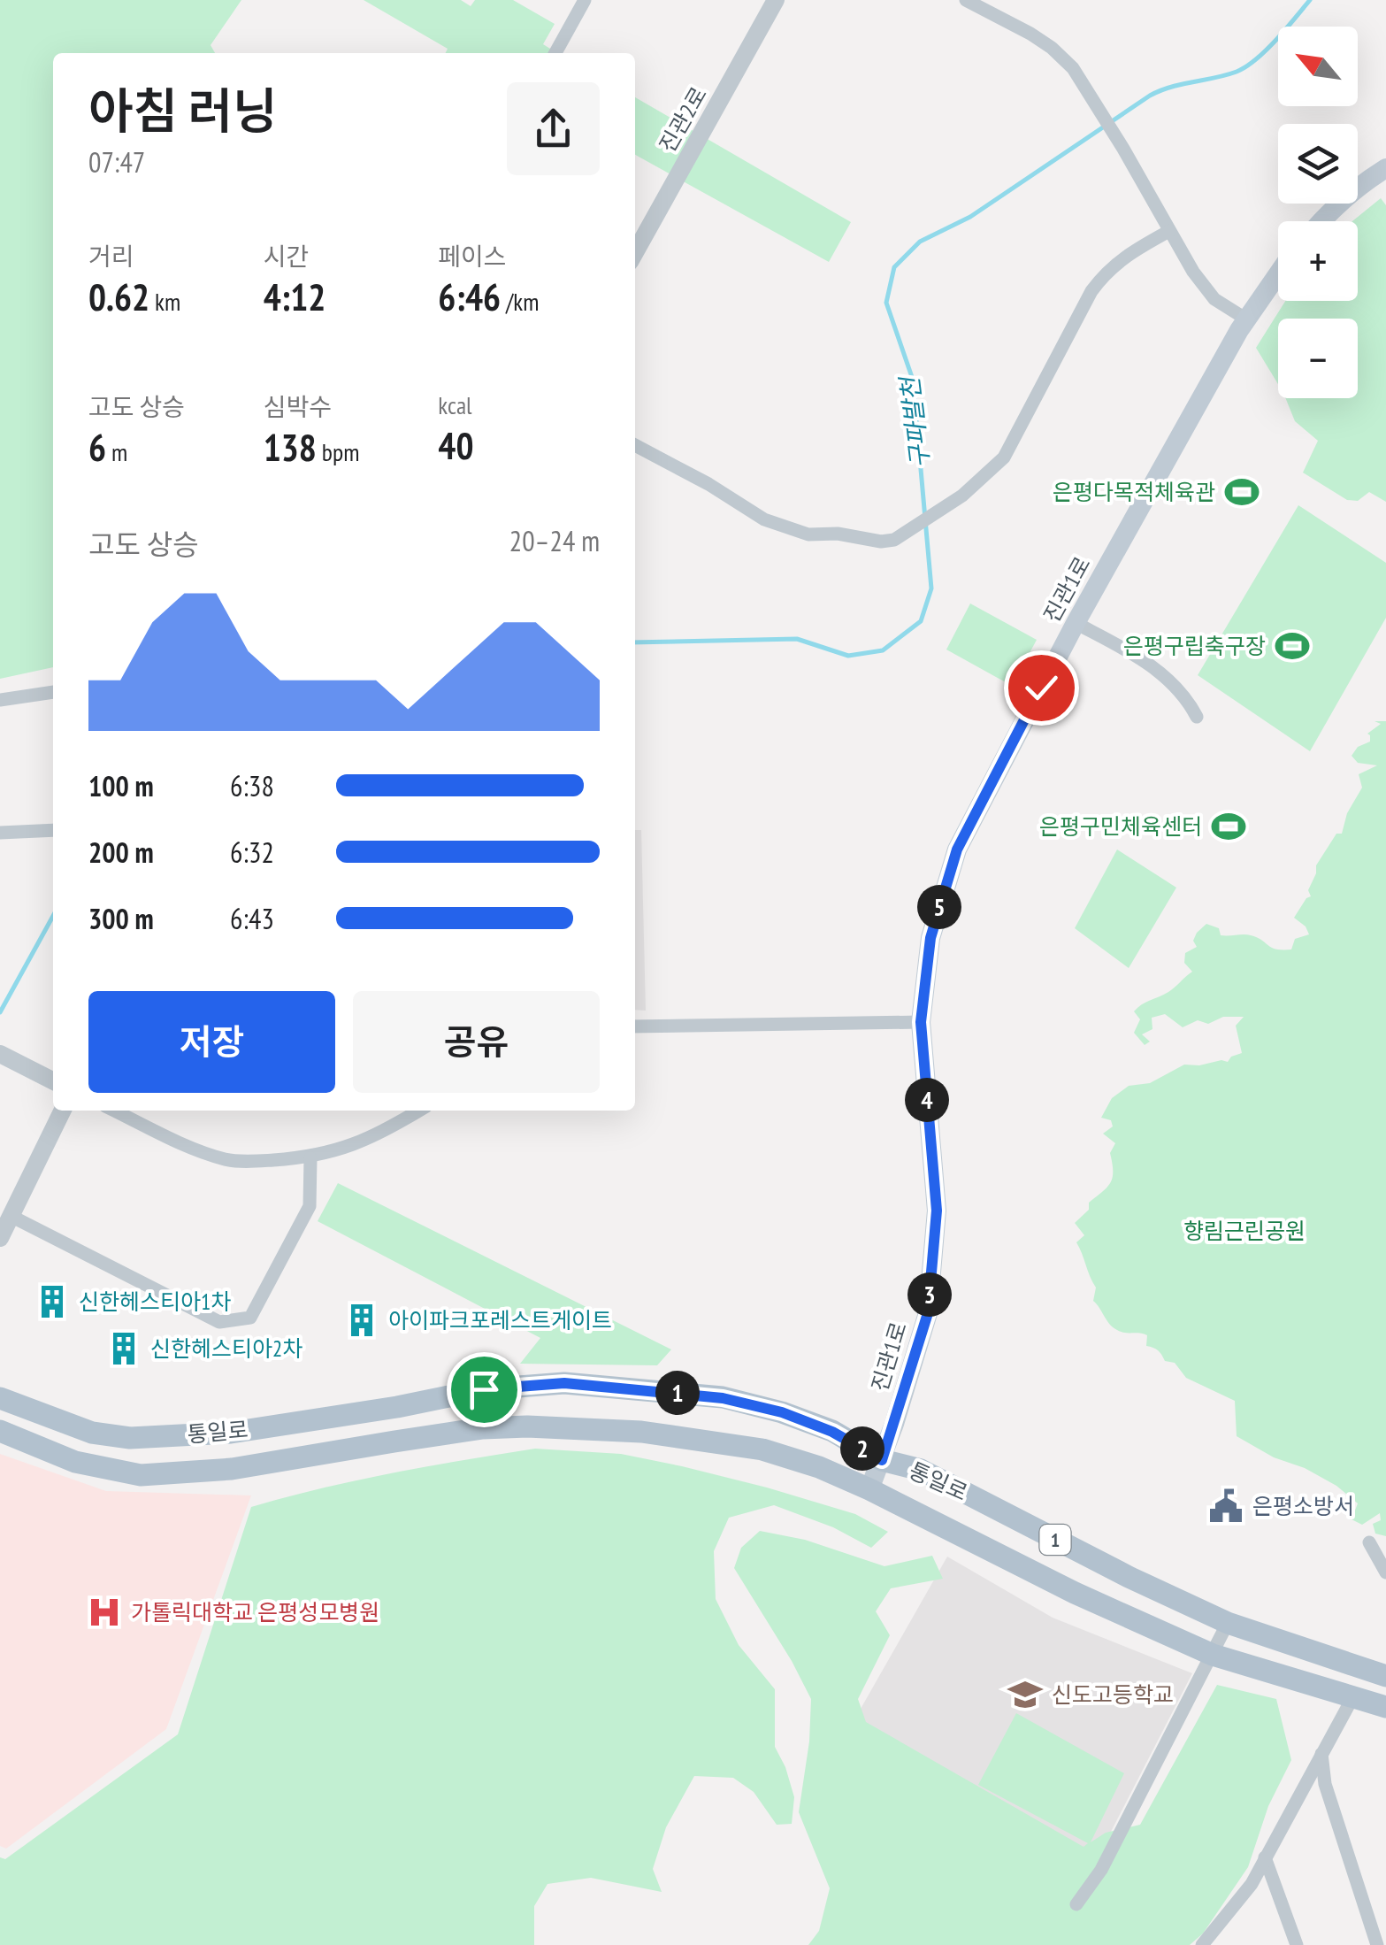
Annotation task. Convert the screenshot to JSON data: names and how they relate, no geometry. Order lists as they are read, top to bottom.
{
  "streets": {
    "main road": ["진관1로", "통일로", "1"],
    "street": ["진관2로"]
  },
  "crossings": [
    ["진관1로", "통일로"]
  ],
  "water": ["구파발천"],
  "parks": ["향림근린공원"],
  "places": {
    "sports": ["은평다목적체육관", "은평구립축구장", "은평구민체육센터"],
    "building": ["신한헤스티아1차", "아이파크포레스트게이트", "신한헤스티아2차"],
    "public building": ["은평소방서"],
    "hospital": ["가톨릭대학교 은평성모병원"],
    "school or university": ["신도고등학교"]
  },
  "north": "top left",
  "page": {
    "map_buttons": ["+", "−"],
    "heading": ["아침 러닝", "07:47"],
    "stats": [
      ["거리", "0.62 km"],
      ["시간", "4:12"],
      ["페이스", "6:46 /km"],
      ["고도 상승", "6 m"],
      ["심박수", "138 bpm"],
      ["kcal", "40"]
    ],
    "chart": ["고도 상승", "20–24 m"],
    "list": [
      {
        "name": "100 m",
        "note": "6:38"
      },
      {
        "name": "200 m",
        "note": "6:32"
      },
      {
        "name": "300 m",
        "note": "6:43"
      }
    ],
    "pins": [
      "5",
      "4",
      "3",
      "1",
      "2"
    ],
    "buttons": ["저장", "공유"]
  }
}
